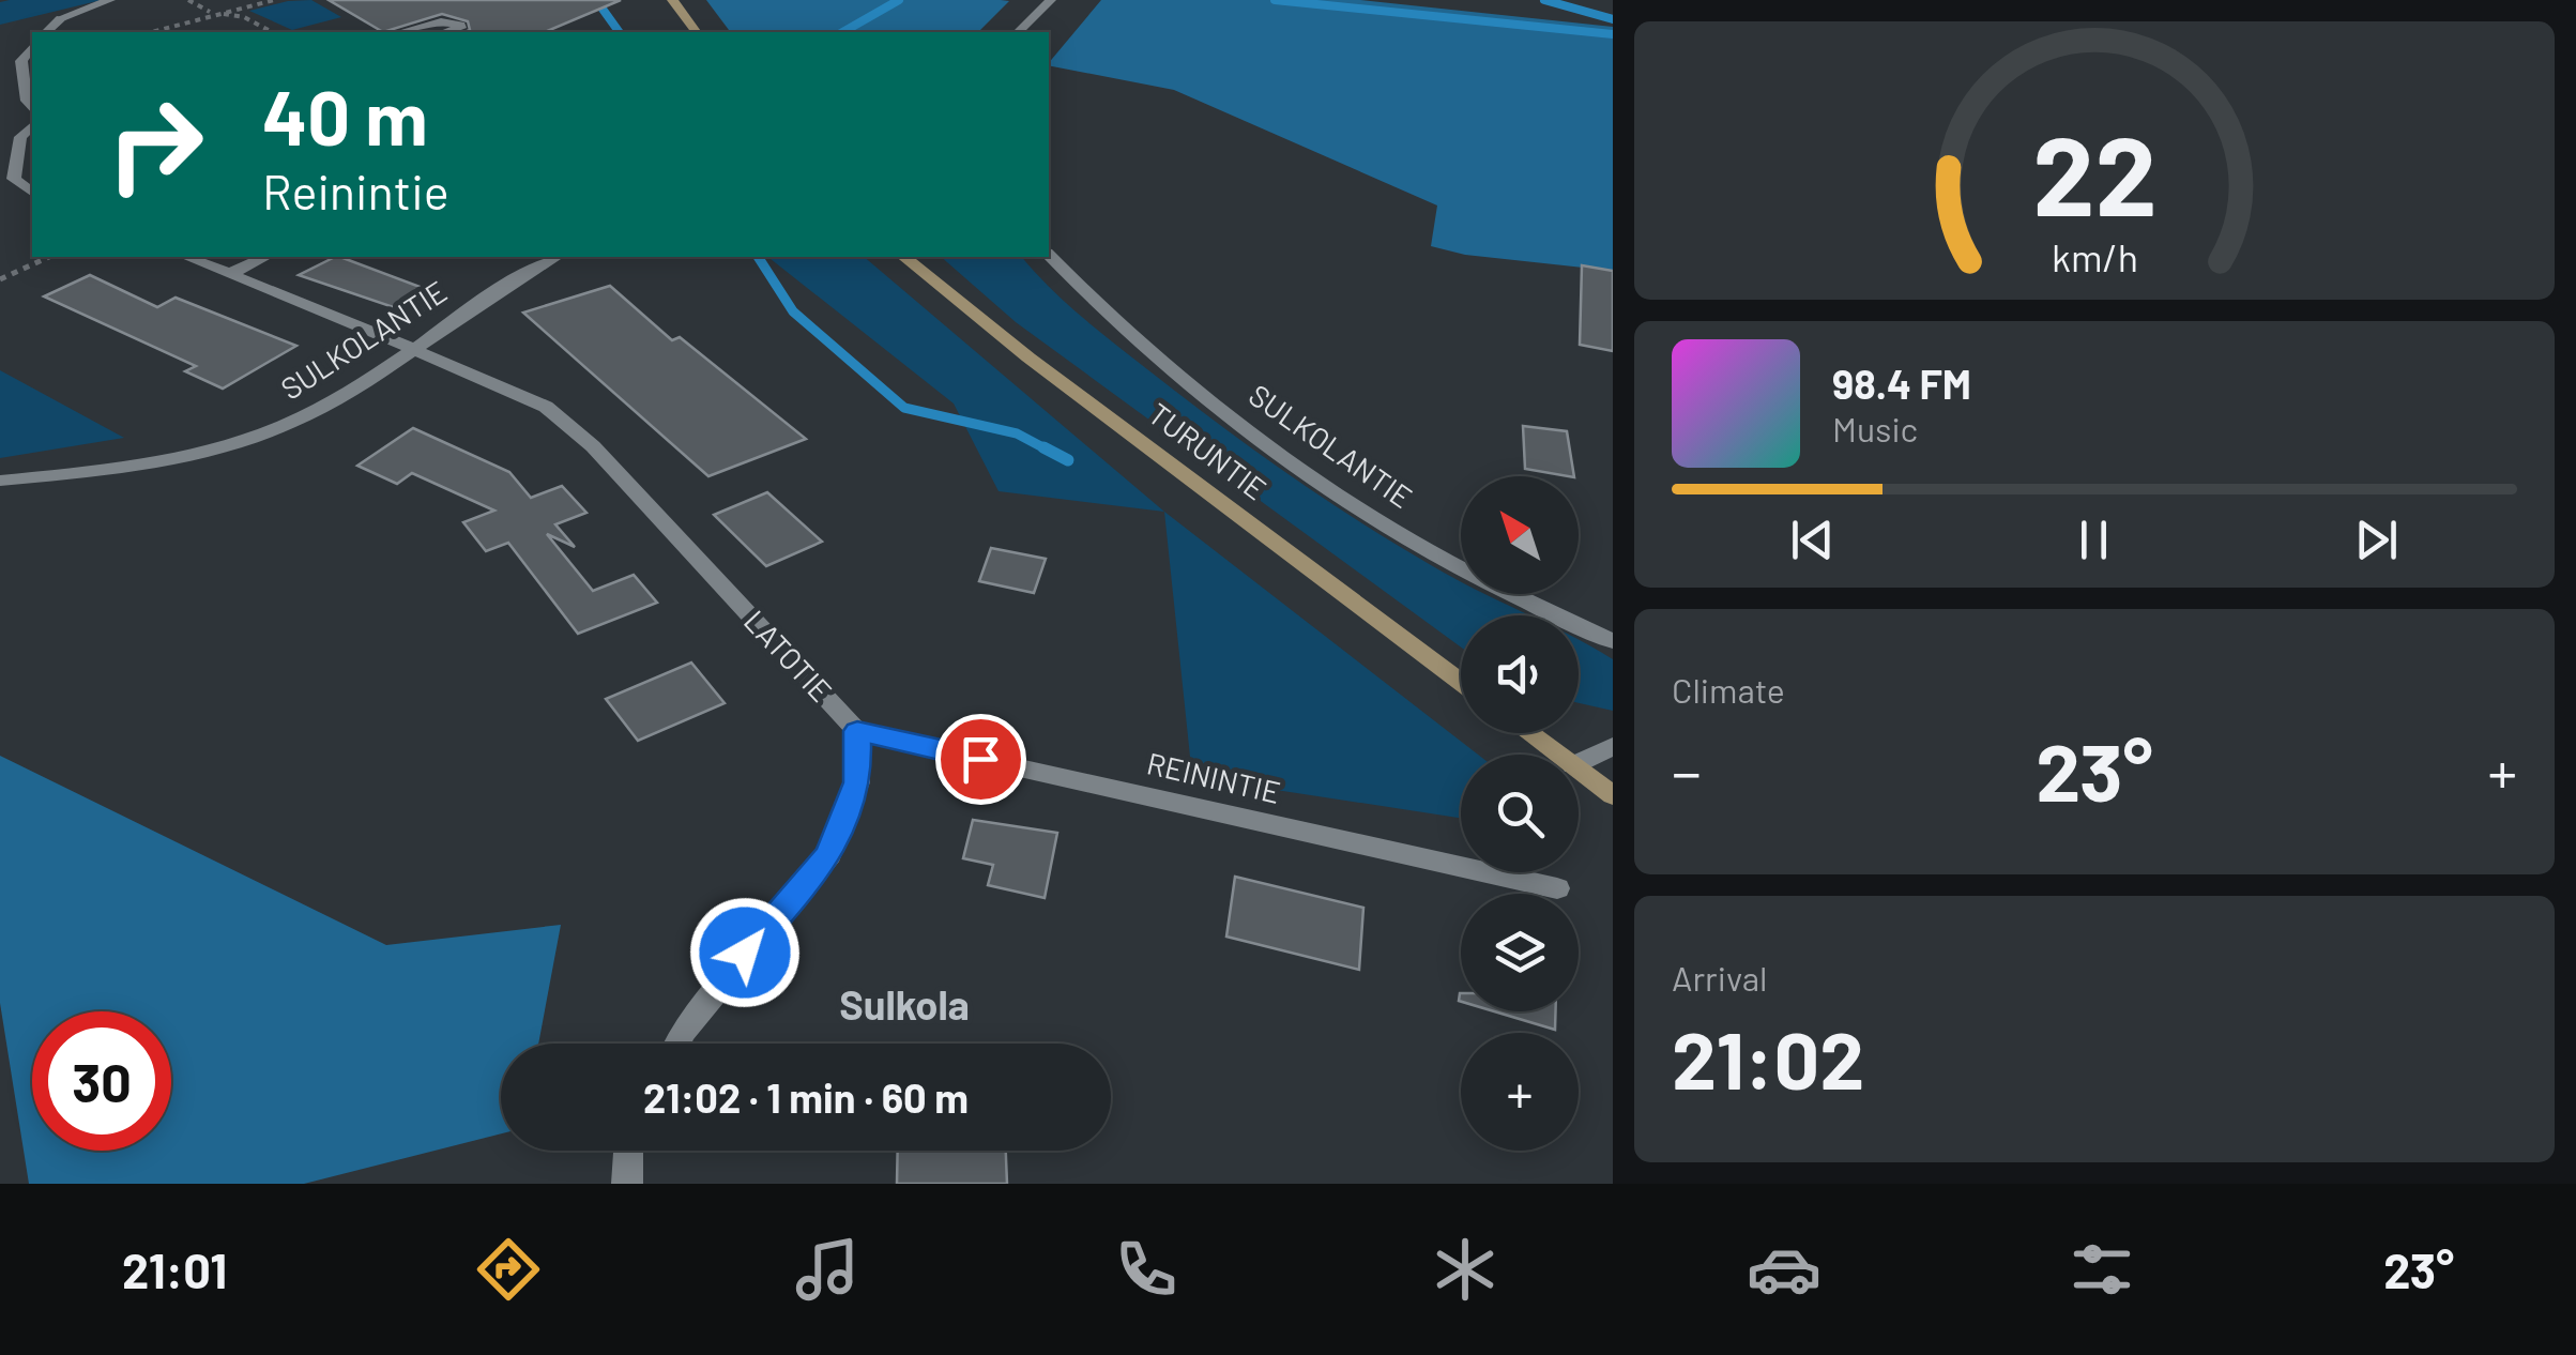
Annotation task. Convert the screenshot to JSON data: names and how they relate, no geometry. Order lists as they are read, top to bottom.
{
  "streets": {
    "main road": ["TURUNTIE"],
    "street": ["SULKOLANTIE", "LATOTIE", "REININTIE"]
  },
  "crossings": [
    ["SULKOLANTIE", "LATOTIE"],
    ["LATOTIE", "REININTIE"]
  ],
  "districts": ["Sulkola"],
  "north": "top left",
  "page": {
    "turn": ["40 m", "Reinintie"],
    "song": ["98.4 FM", "Music"],
    "map_buttons": "+",
    "tile": [
      "Climate",
      ["Arrival", "21:02"]
    ],
    "heat": ["−", "23°", "+"],
    "limit": "30",
    "trip": "21:02 · 1 min · 60 m",
    "tabs": ["21:01", "23°"],
    "gauge": ["22", "km/h"]
  }
}
